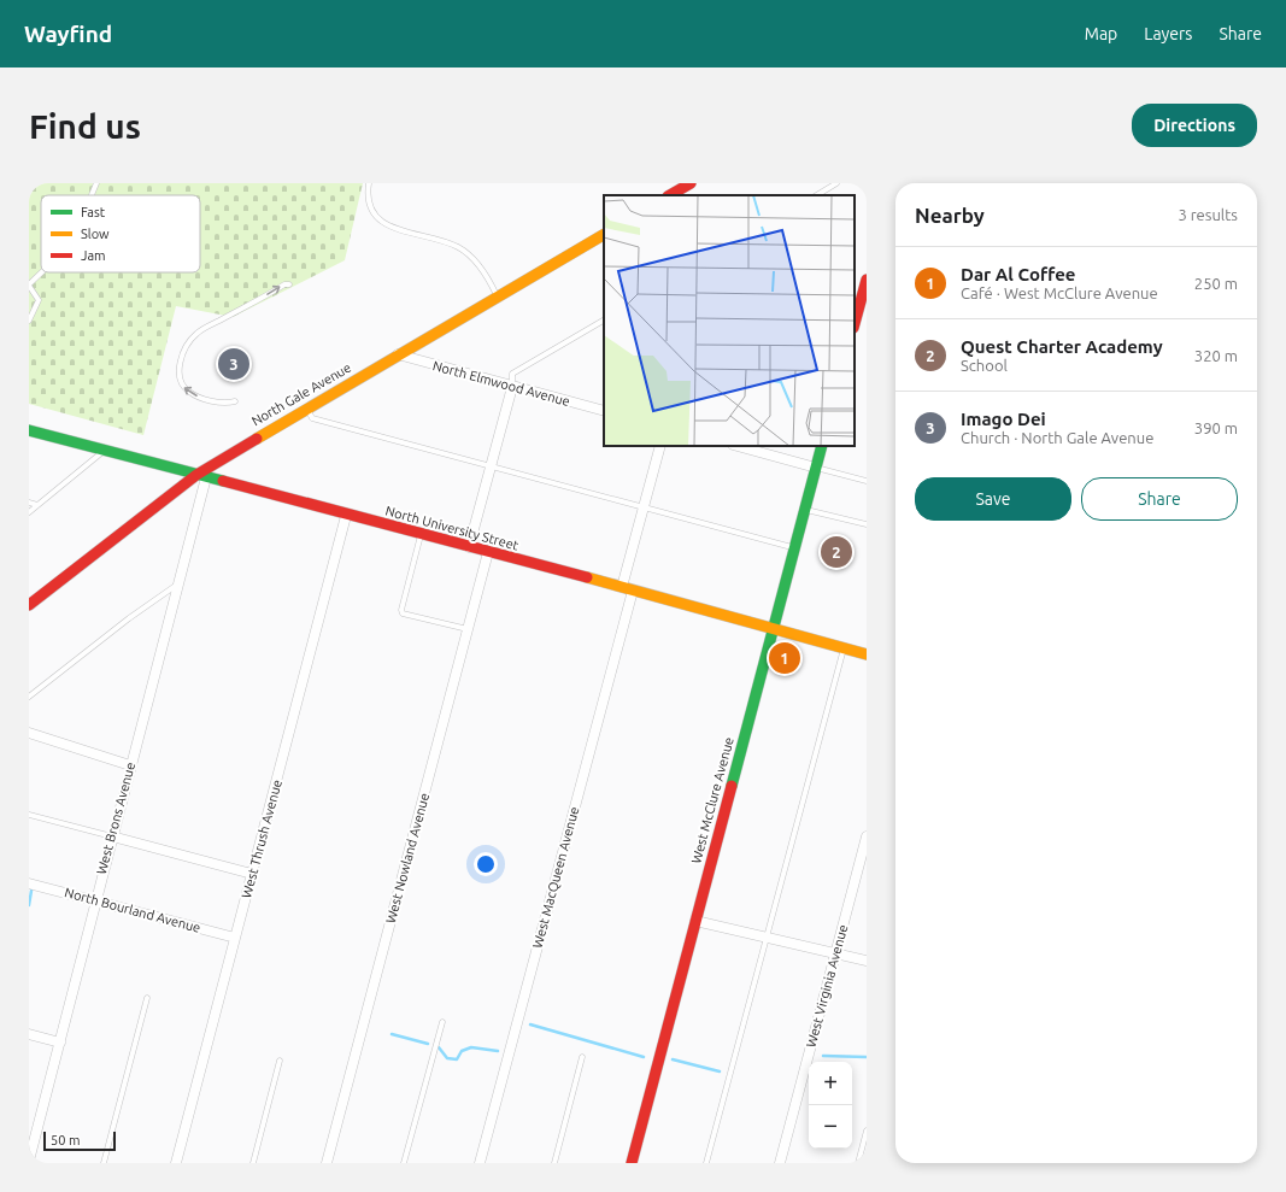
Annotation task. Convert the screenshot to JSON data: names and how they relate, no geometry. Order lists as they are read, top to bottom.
{
  "streets": {
    "main road": ["North Gale Avenue", "North University Street", "West McClure Avenue"],
    "street": [
      "North Elmwood Avenue",
      "West Brons Avenue",
      "West Thrush Avenue",
      "West Nowland Avenue",
      "West MacQueen Avenue",
      "North Bourland Avenue",
      "West Virginia Avenue"
    ]
  },
  "crossings": [
    ["North Elmwood Avenue", "North Gale Avenue"],
    ["North Gale Avenue", "North University Street"],
    ["North Gale Avenue", "West Brons Avenue"],
    ["North University Street", "West McClure Avenue"],
    ["North University Street", "West Brons Avenue"],
    ["North University Street", "West Thrush Avenue"],
    ["North University Street", "West Nowland Avenue"],
    ["North University Street", "West MacQueen Avenue"],
    ["West Brons Avenue", "North Bourland Avenue"],
    ["West Thrush Avenue", "North Bourland Avenue"]
  ],
  "legend": ["Fast", "Slow", "Jam"],
  "scale_bar": "50 m",
  "page": {
    "header": "Wayfind",
    "nav": ["Map", "Layers", "Share"],
    "buttons": [
      "Directions",
      ["Save", "Share"]
    ],
    "title": "Find us",
    "heading": ["Nearby", "3 results"],
    "list": [
      {
        "mark": "1",
        "name": "Dar Al Coffee",
        "note": "Café · West McClure Avenue",
        "value": "250 m"
      },
      {
        "mark": "2",
        "name": "Quest Charter Academy",
        "note": "School",
        "value": "320 m"
      },
      {
        "mark": "3",
        "name": "Imago Dei",
        "note": "Church · North Gale Avenue",
        "value": "390 m"
      }
    ],
    "pins": ["3", "2", "1"],
    "map_buttons": ["+", "−"],
    "scale": "50 m"
  }
}
